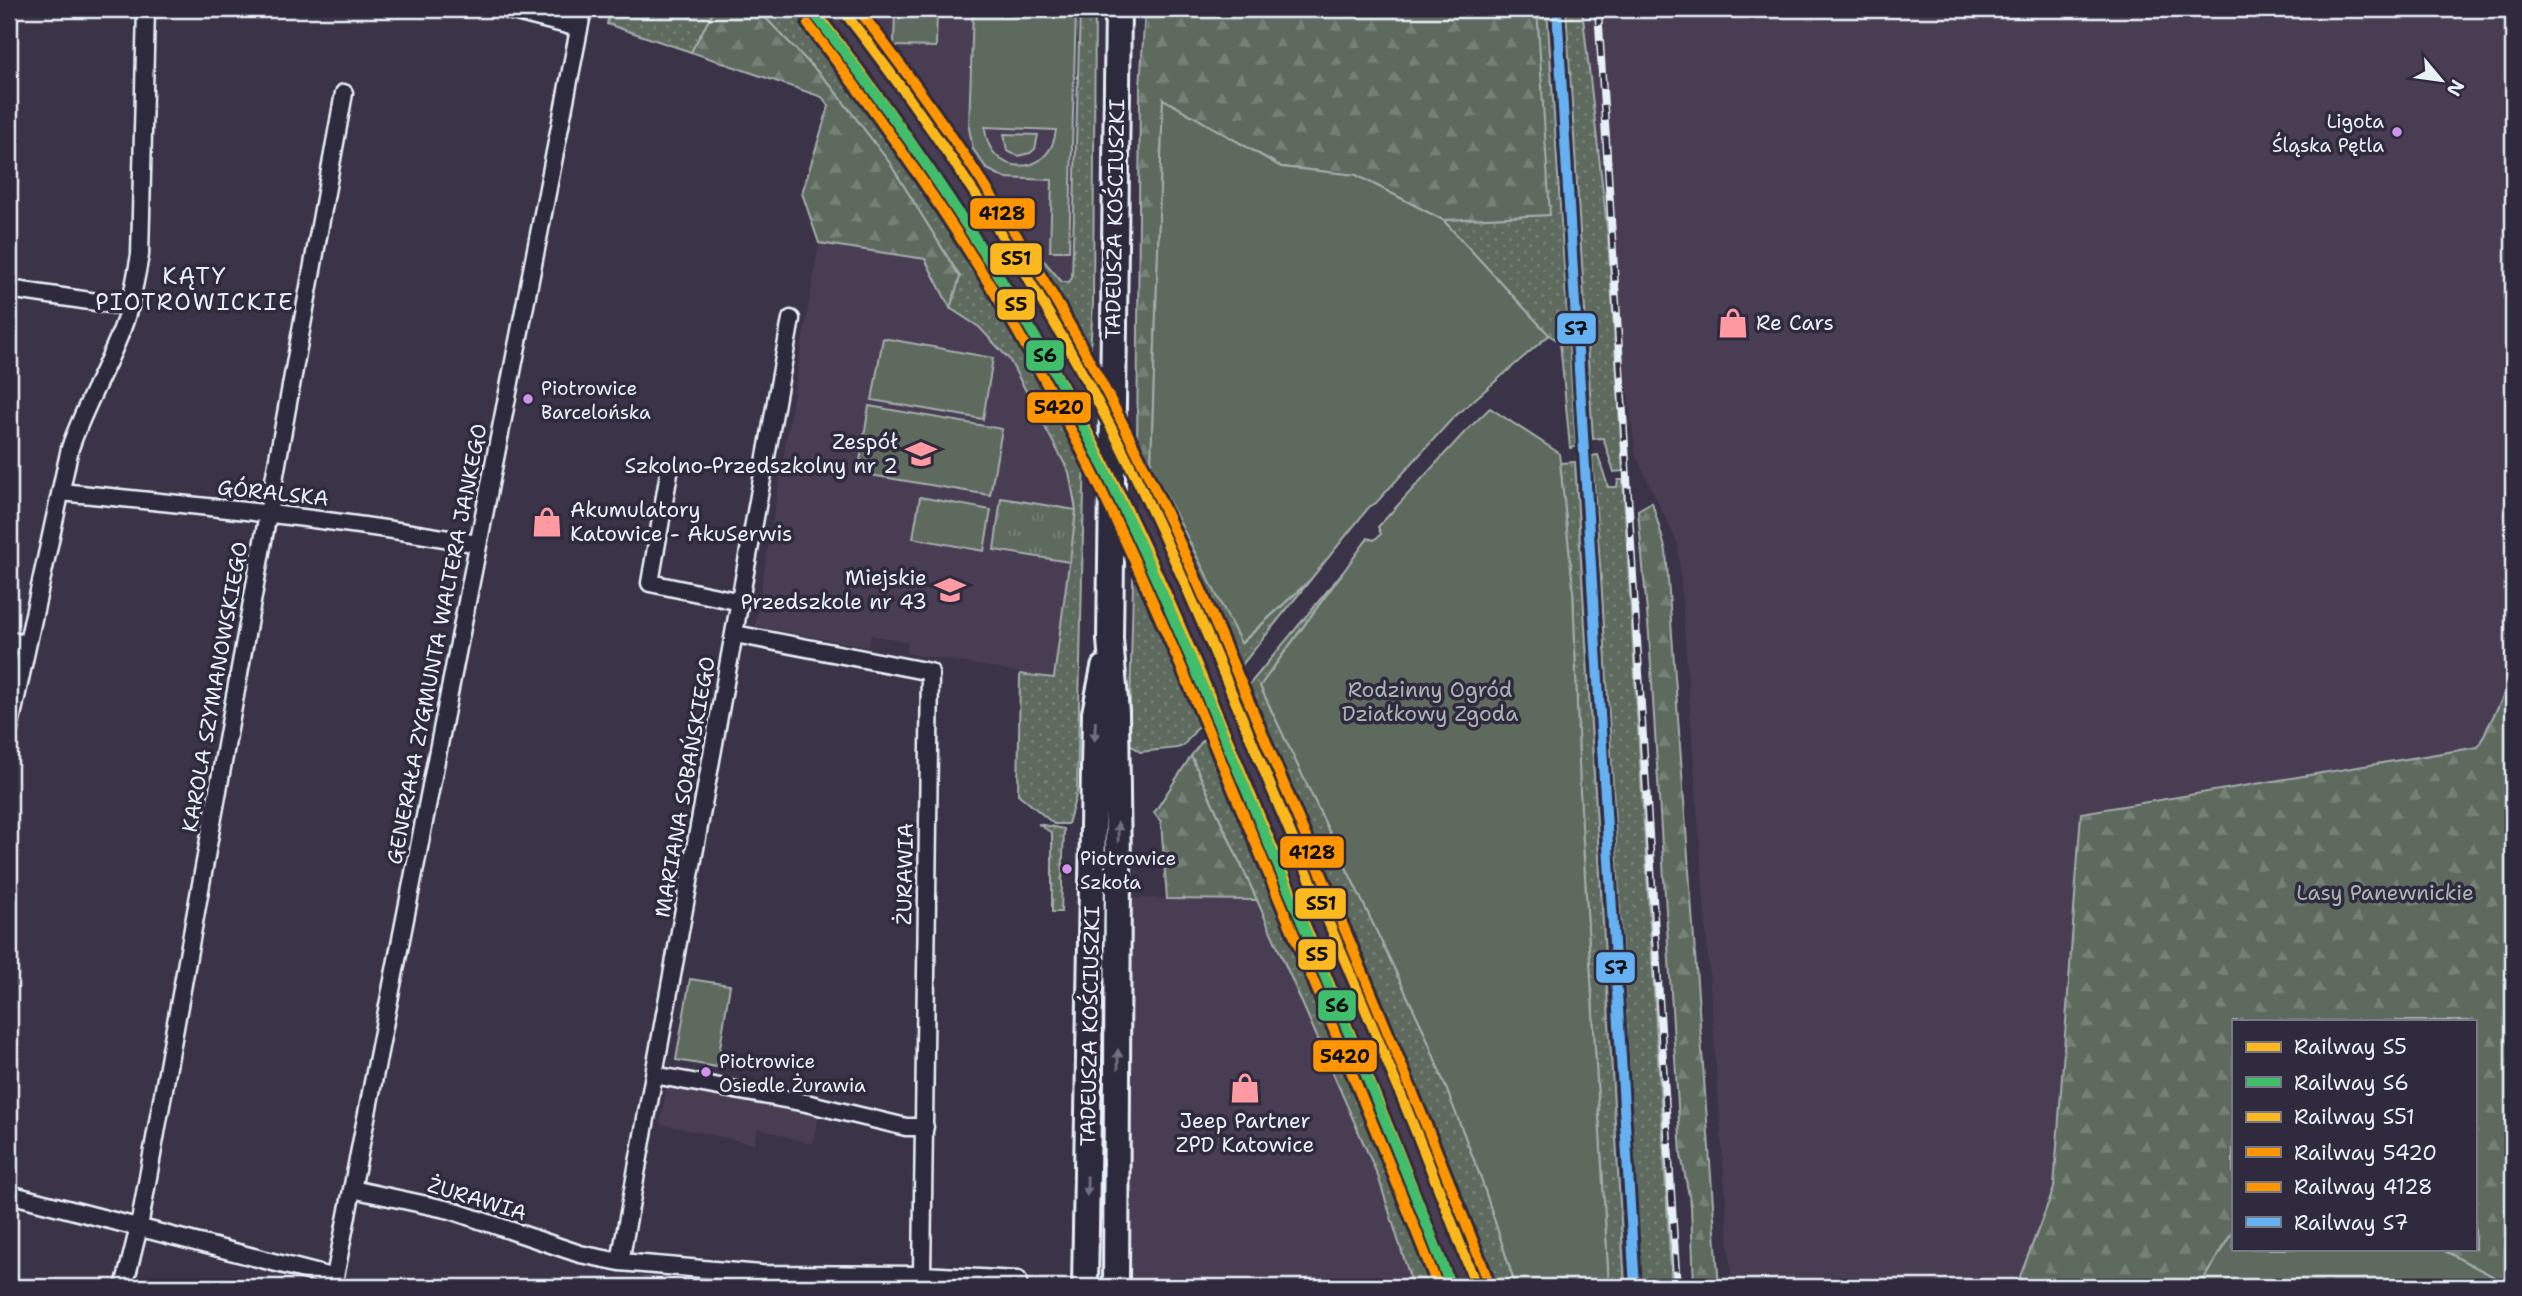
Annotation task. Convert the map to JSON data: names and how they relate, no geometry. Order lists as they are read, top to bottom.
{
  "streets": {
    "main road": ["TADEUSZA KOŚCIUSZKI"],
    "street": [
      "GÓRALSKA",
      "GENERAŁA ZYGMUNTA WALTERA JANKEGO",
      "KAROLA SZYMANOWSKIEGO",
      "MARIANA SOBAŃSKIEGO",
      "ŻURAWIA"
    ]
  },
  "crossings": [
    ["GÓRALSKA", "GENERAŁA ZYGMUNTA WALTERA JANKEGO"],
    ["GÓRALSKA", "KAROLA SZYMANOWSKIEGO"],
    ["GENERAŁA ZYGMUNTA WALTERA JANKEGO", "ŻURAWIA"],
    ["MARIANA SOBAŃSKIEGO", "ŻURAWIA"]
  ],
  "districts": ["KĄTY PIOTROWICKIE"],
  "parks": ["Rodzinny Ogród Działkowy Zgoda", "Lasy Panewnickie"],
  "places": {
    "other": [
      "Ligota Śląska Pętla",
      "Piotrowice Barcelońska",
      "Piotrowice Szkoła",
      "Piotrowice Osiedle Żurawia"
    ],
    "shop": ["Re Cars", "Akumulatory Katowice - AkuSerwis", "Jeep Partner ZPD Katowice"],
    "school or university": ["Zespół Szkolno-Przedszkolny nr 2", "Miejskie Przedszkole nr 43"]
  },
  "lines": [
    "rail line S5",
    "rail line S51",
    "rail line 4128",
    "rail line S7",
    "rail line S6",
    "rail line 5420"
  ],
  "legend": [
    "Railway S5",
    "Railway S6",
    "Railway S51",
    "Railway 5420",
    "Railway 4128",
    "Railway S7"
  ],
  "north": "bottom right"
}
